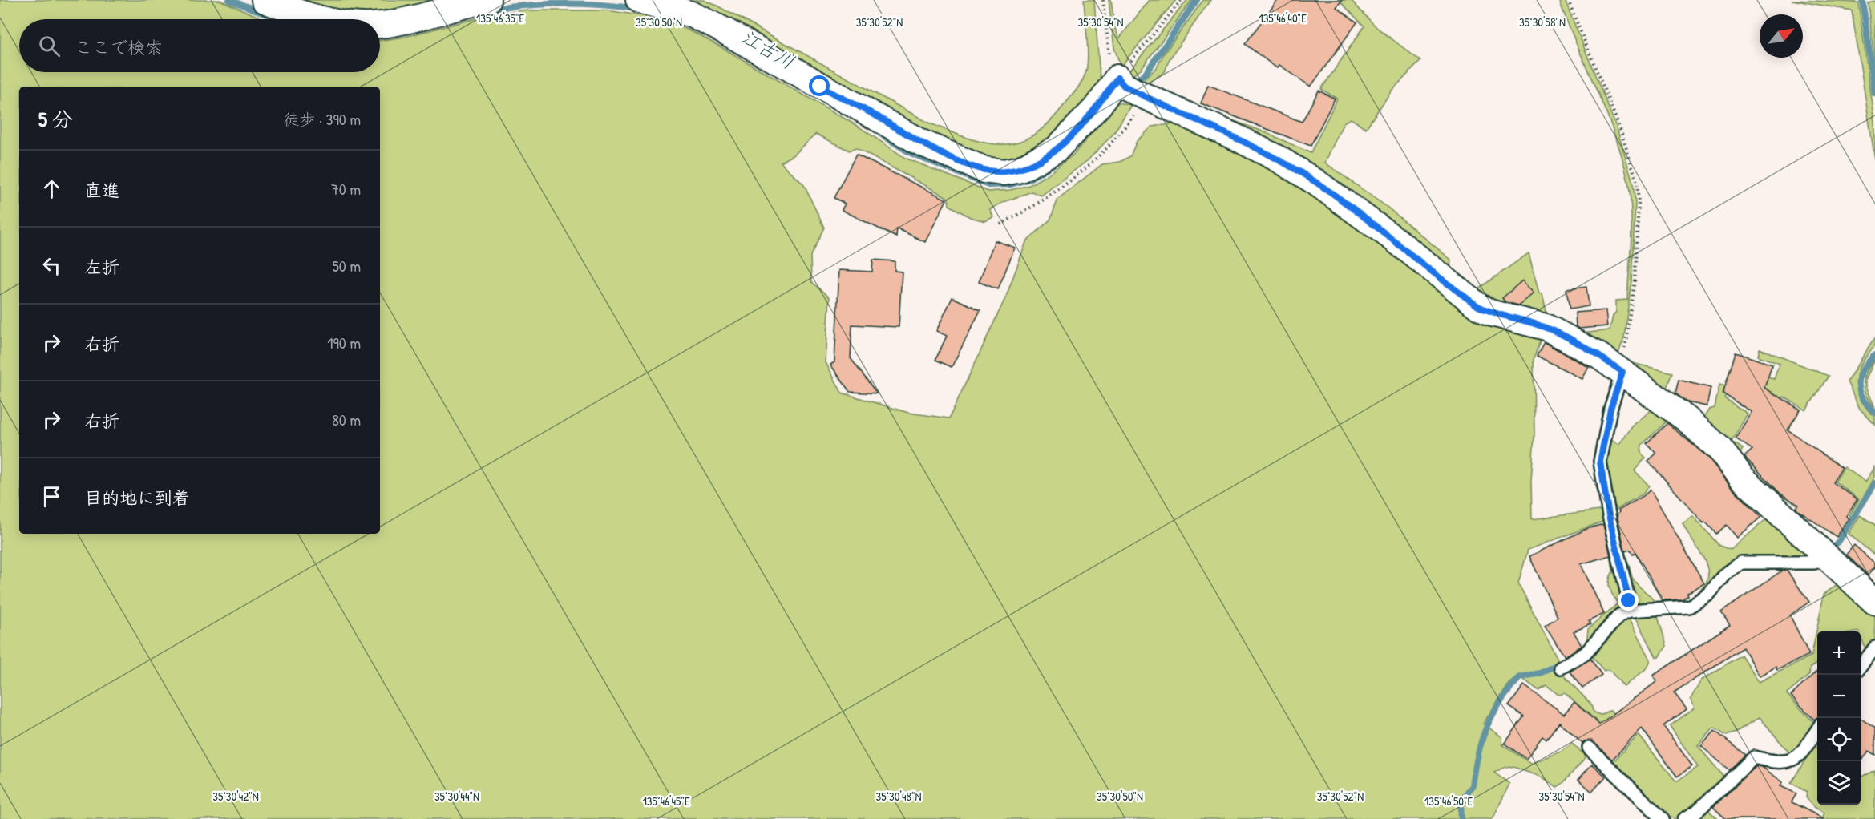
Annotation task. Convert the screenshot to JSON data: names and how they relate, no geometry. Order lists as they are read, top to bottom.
{
  "water": ["江古川"],
  "north": "top right",
  "page": {
    "search": "ここで検索",
    "heading": ["5 分", "徒歩 · 390 m"],
    "list": [
      ["直進", "70 m"],
      ["左折", "50 m"],
      ["右折", "190 m"],
      ["右折", "80 m"],
      "目的地に到着"
    ],
    "map_buttons": ["+", "−"]
  },
  "coordinates": [
    "135°46'40\"E",
    "135°46'35\"E",
    "35°30'54\"N",
    "35°30'58\"N",
    "35°30'50\"N",
    "35°30'52\"N",
    "35°30'42\"N",
    "35°30'44\"N",
    "35°30'48\"N",
    "135°46'45\"E",
    "135°46'50\"E"
  ]
}
